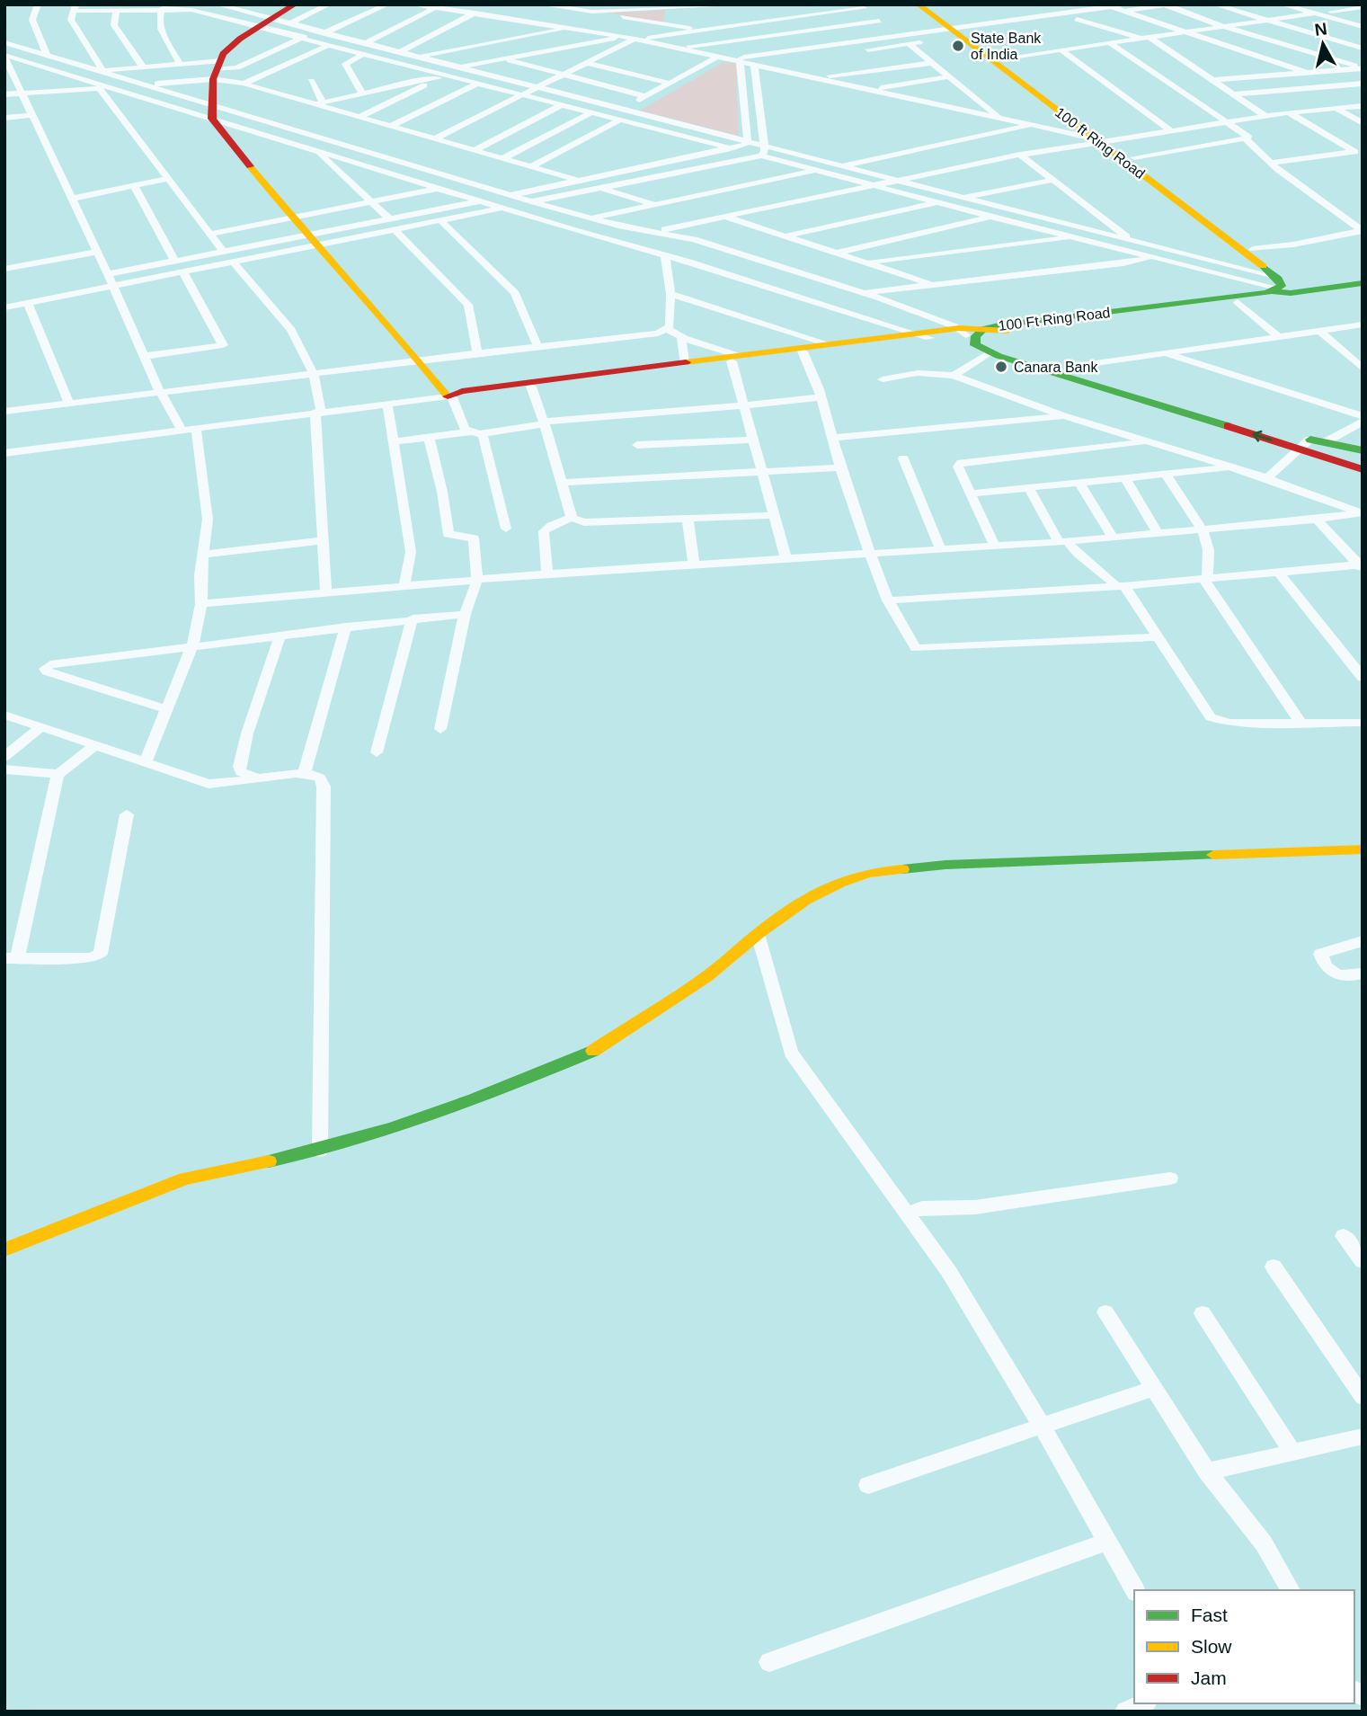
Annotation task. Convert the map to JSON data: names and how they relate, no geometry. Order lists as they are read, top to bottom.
{
  "streets": {
    "main road": ["100 ft Ring Road", "100 Ft Ring Road"]
  },
  "crossings": [
    ["100 ft Ring Road", "100 Ft Ring Road"]
  ],
  "places": ["State Bank of India", "Canara Bank"],
  "legend": ["Fast", "Slow", "Jam"],
  "north": "top"
}
